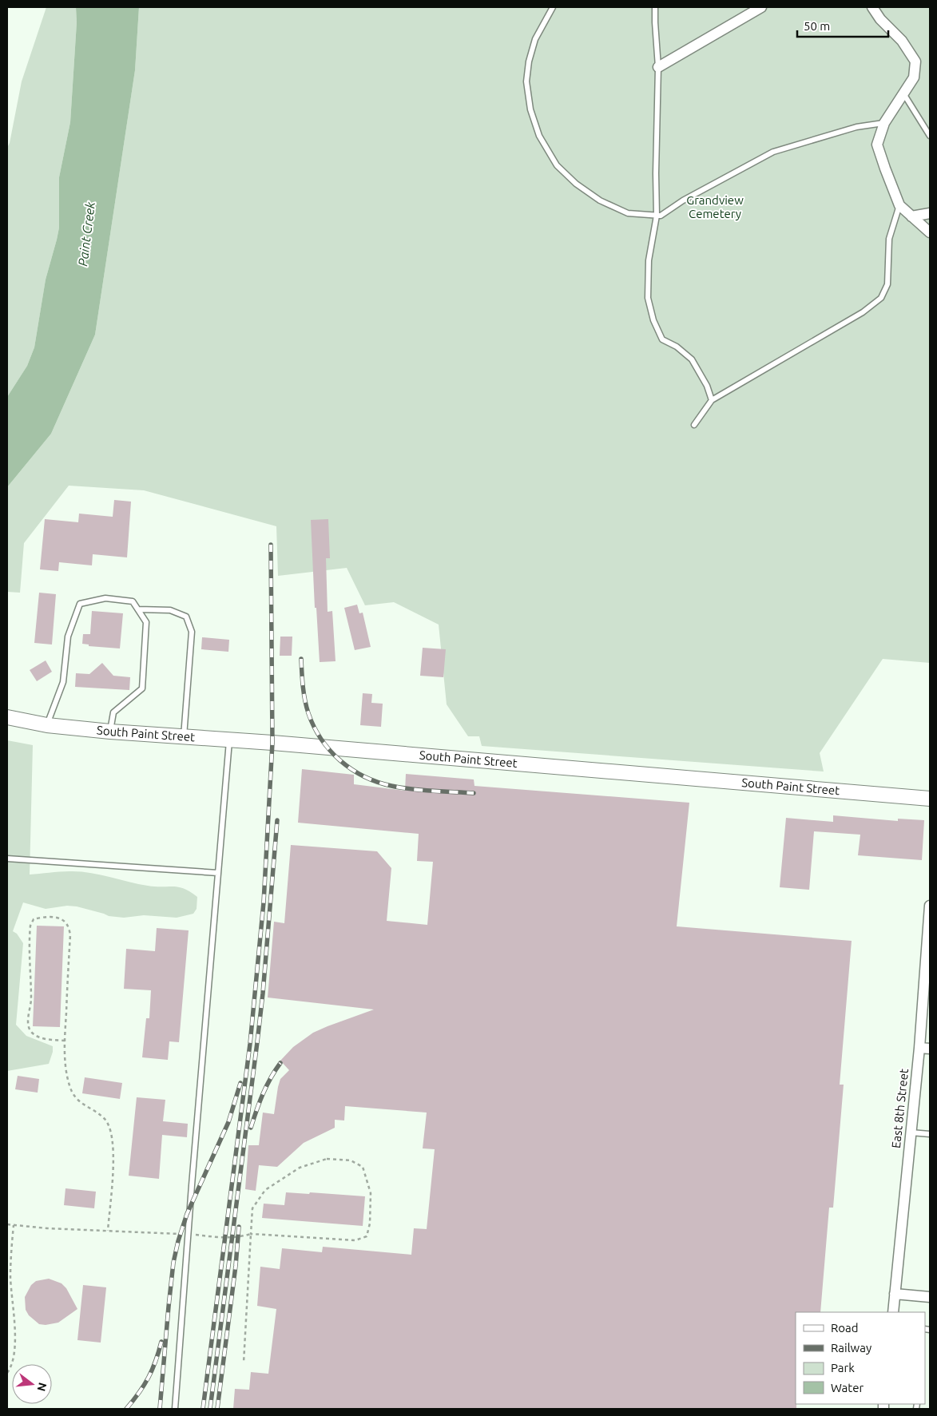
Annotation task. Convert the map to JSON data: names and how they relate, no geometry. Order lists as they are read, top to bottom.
{
  "streets": {
    "main road": ["South Paint Street"],
    "street": ["East 8th Street"]
  },
  "water": ["Paint Creek"],
  "parks": ["Grandview Cemetery"],
  "legend": [
    "Road",
    "Railway",
    "Park",
    "Water"
  ],
  "scale_bar": "50 m",
  "north": "right"
}
